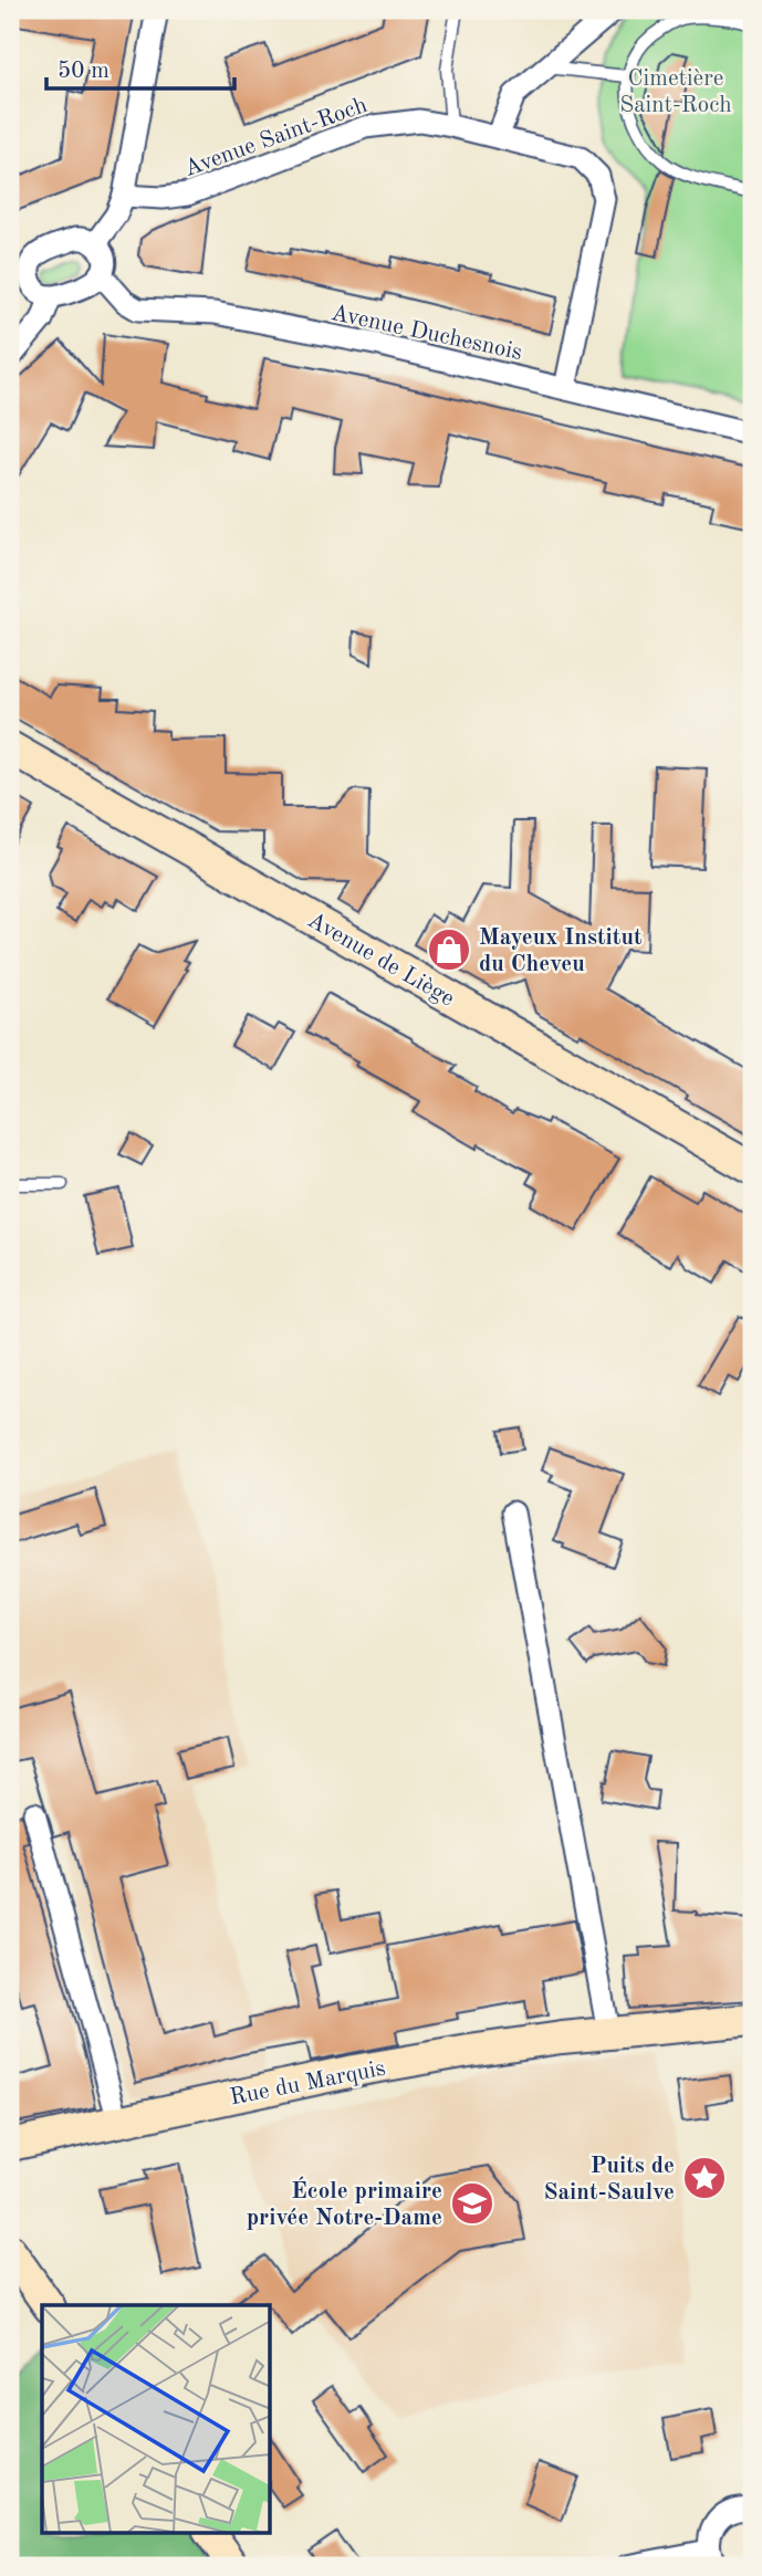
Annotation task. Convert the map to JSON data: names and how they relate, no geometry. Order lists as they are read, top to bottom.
{
  "streets": {
    "main road": ["Avenue de Liège", "Rue du Marquis"],
    "street": ["Avenue Saint-Roch", "Avenue Duchesnois"]
  },
  "crossings": [
    ["Avenue Saint-Roch", "Avenue Duchesnois"]
  ],
  "parks": ["Cimetière Saint-Roch"],
  "places": {
    "shop": ["Mayeux Institut du Cheveu"],
    "place": ["Puits de Saint-Saulve"],
    "school or university": ["École primaire privée Notre-Dame"]
  },
  "scale_bar": "50 m"
}
